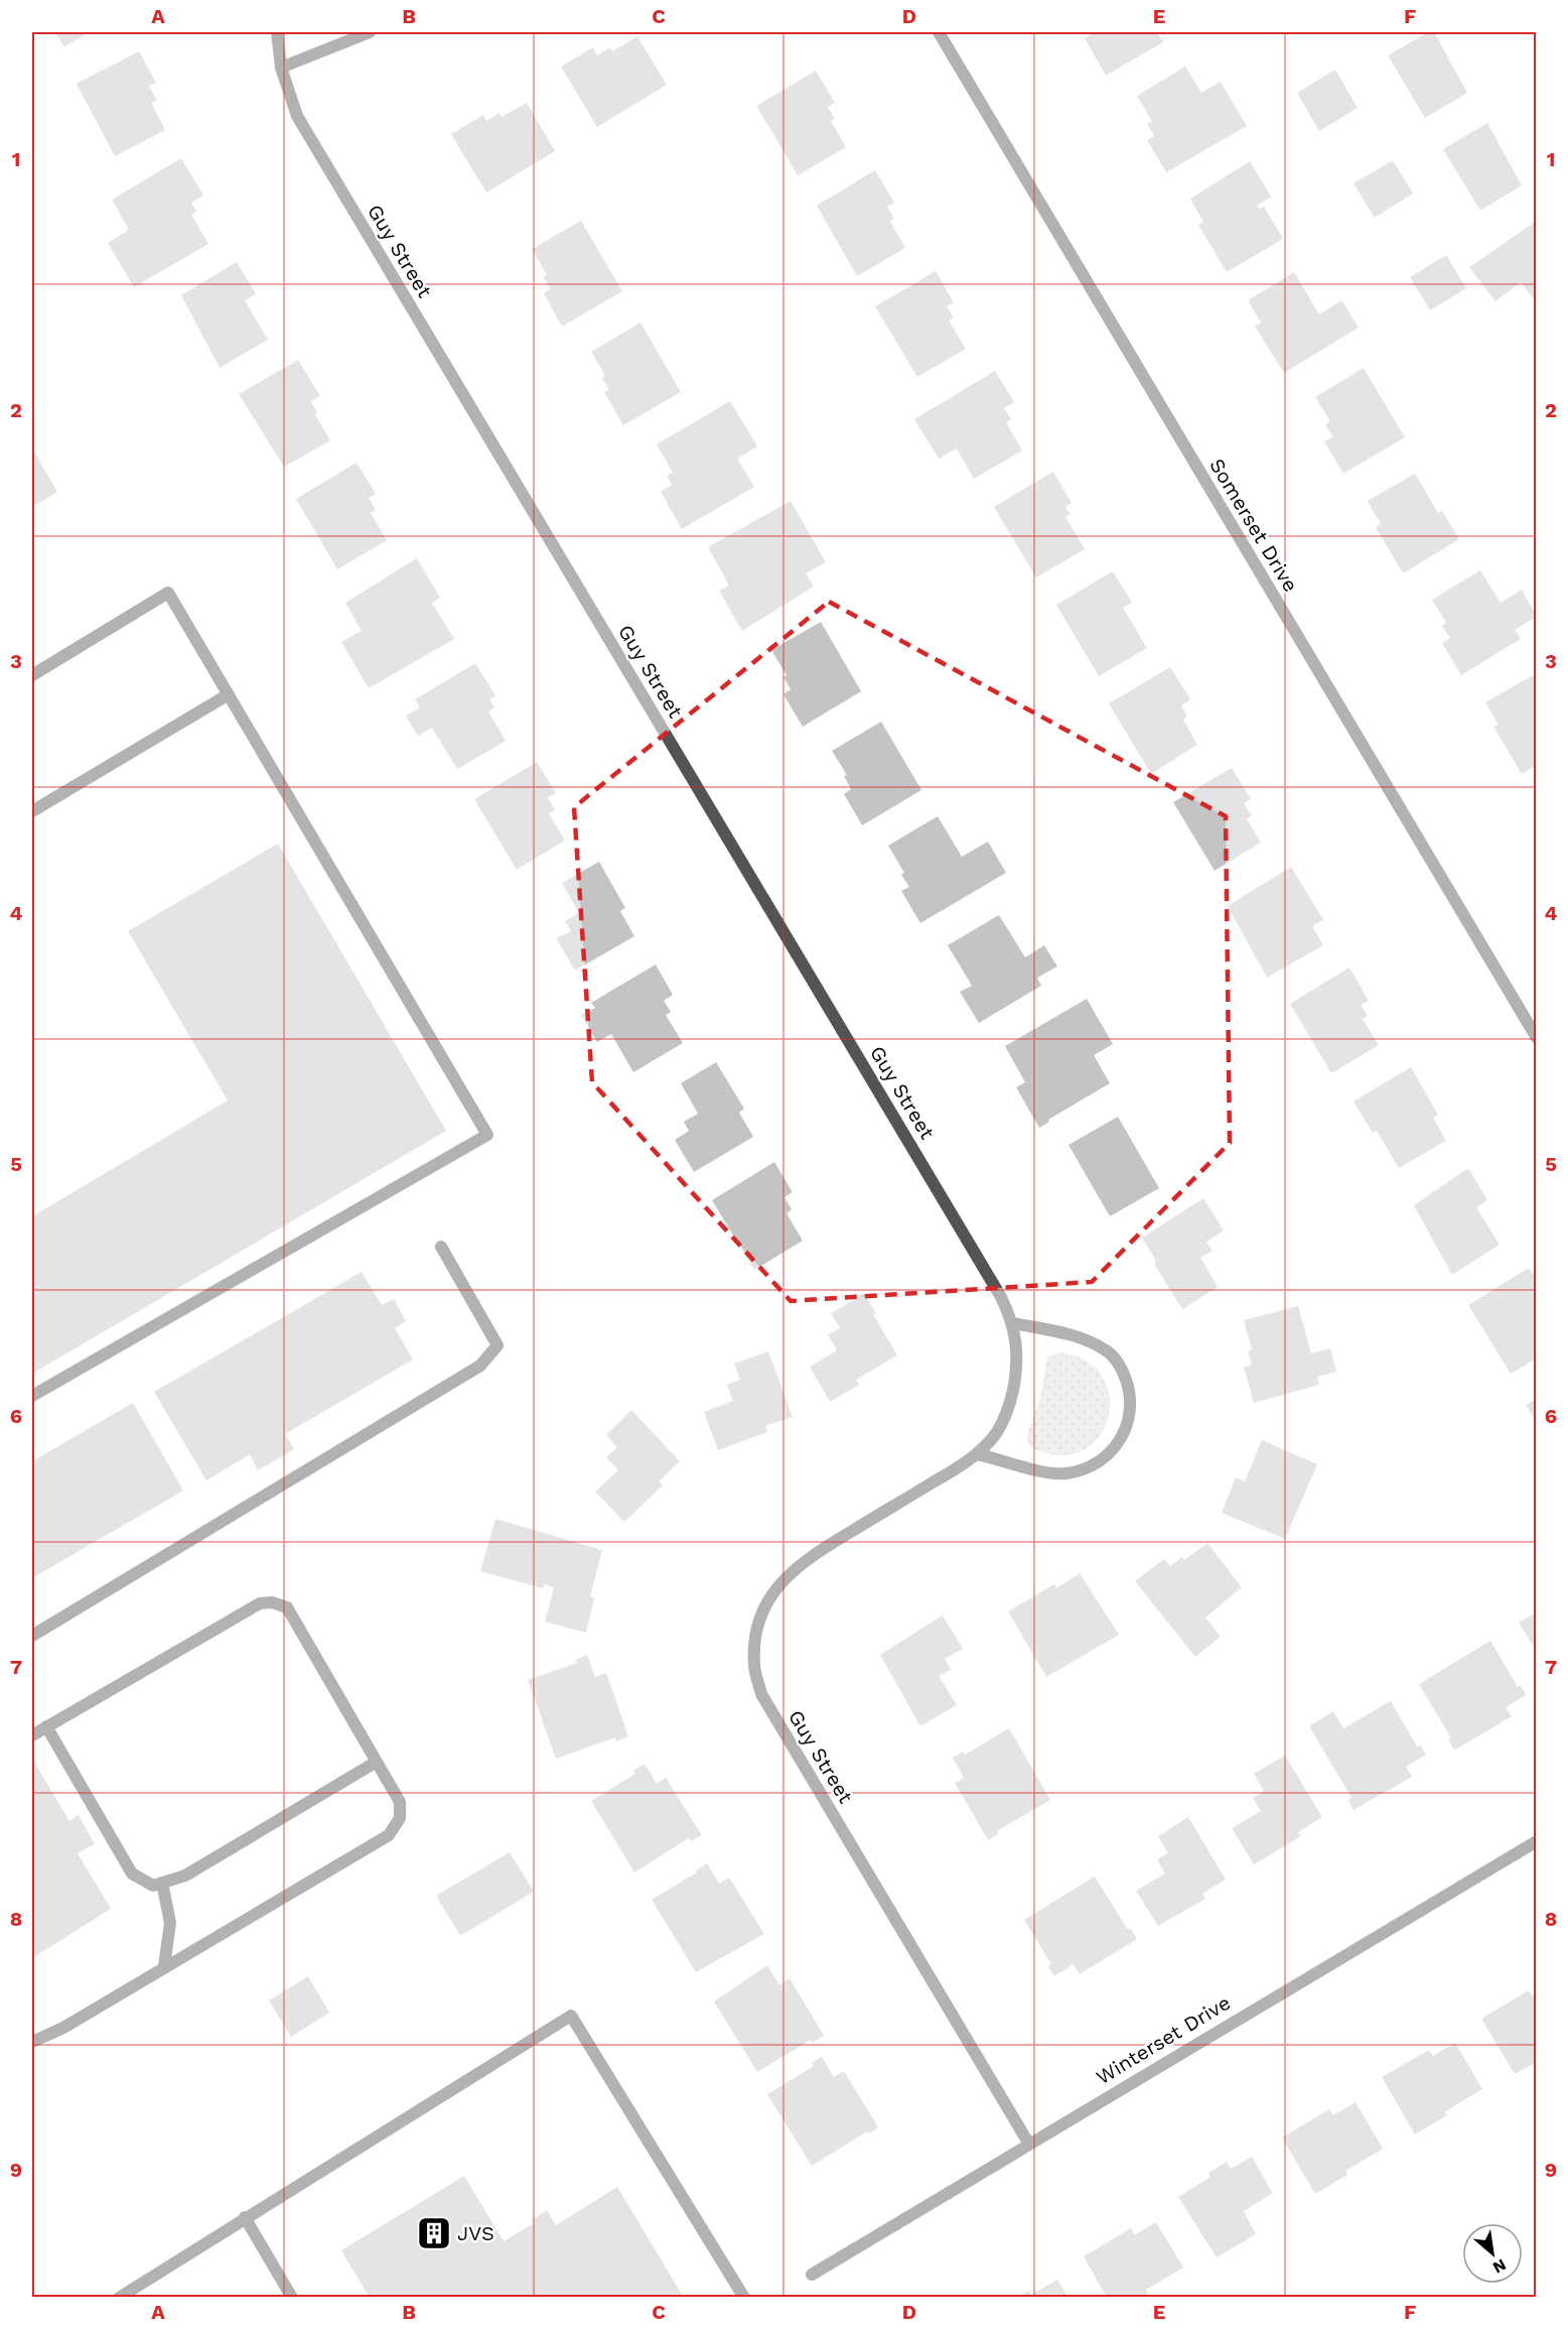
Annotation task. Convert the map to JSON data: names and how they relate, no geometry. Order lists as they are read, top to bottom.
{
  "streets": {
    "street": ["Guy Street", "Somerset Drive", "Winterset Drive"]
  },
  "crossings": [
    ["Guy Street", "Winterset Drive"]
  ],
  "places": {
    "building": ["JVS"]
  },
  "north": "bottom right",
  "grid": {
    "columns": [
      "A",
      "B",
      "C",
      "D",
      "E",
      "F"
    ],
    "rows": [
      "1",
      "2",
      "3",
      "4",
      "5",
      "6",
      "7",
      "8",
      "9"
    ]
  }
}
